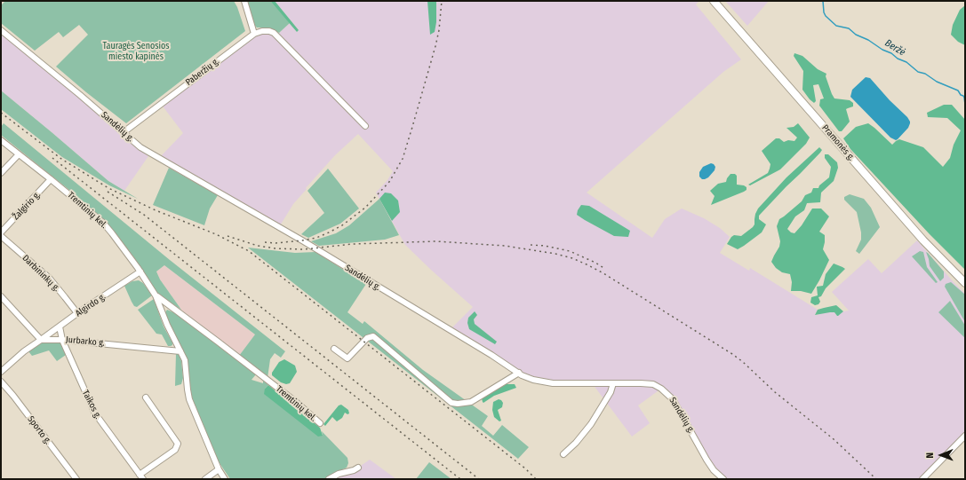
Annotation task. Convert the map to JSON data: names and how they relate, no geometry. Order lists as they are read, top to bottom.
{
  "streets": {
    "main road": ["Pramonės g."],
    "street": [
      "Paberžių g.",
      "Sandėlių g.",
      "Žalgirio g.",
      "Tremtinių kel.",
      "Darbininkų g.",
      "Algirdo g.",
      "Jurbarko g.",
      "Taikos g.",
      "Sporto g."
    ]
  },
  "crossings": [
    ["Paberžių g.", "Sandėlių g."],
    ["Žalgirio g.", "Tremtinių kel."],
    ["Tremtinių kel.", "Algirdo g."],
    ["Tremtinių kel.", "Jurbarko g."],
    ["Darbininkų g.", "Algirdo g."],
    ["Algirdo g.", "Jurbarko g."],
    ["Algirdo g.", "Taikos g."],
    ["Jurbarko g.", "Taikos g."]
  ],
  "water": ["Beržė"],
  "parks": ["Tauragės Senosios miesto kapinės"],
  "north": "left"
}
